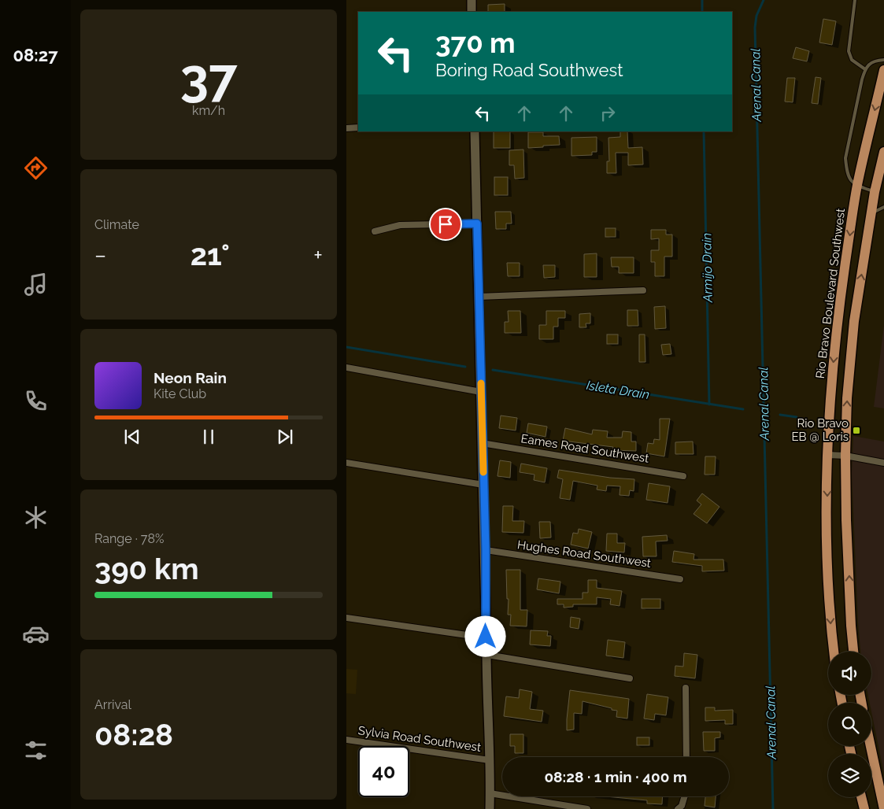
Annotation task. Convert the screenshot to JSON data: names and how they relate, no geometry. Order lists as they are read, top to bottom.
{
  "streets": {
    "main road": ["Rio Bravo Boulevard Southwest"],
    "street": ["Eames Road Southwest", "Hughes Road Southwest", "Sylvia Road Southwest"]
  },
  "water": ["Arenal Canal", "Armijo Drain", "Isleta Drain"],
  "places": {
    "transit": ["Rio Bravo EB @ Loris"]
  },
  "page": {
    "tabs": "08:27",
    "tile": [
      ["37", "km/h"],
      "Climate",
      ["Range · 78%", "390 km"],
      ["Arrival", "08:28"]
    ],
    "turn": ["370 m", "Boring Road Southwest"],
    "heat": ["−", "21°", "+"],
    "song": ["Neon Rain", "Kite Club"],
    "limit": "40",
    "trip": "08:28 · 1 min · 400 m"
  }
}
